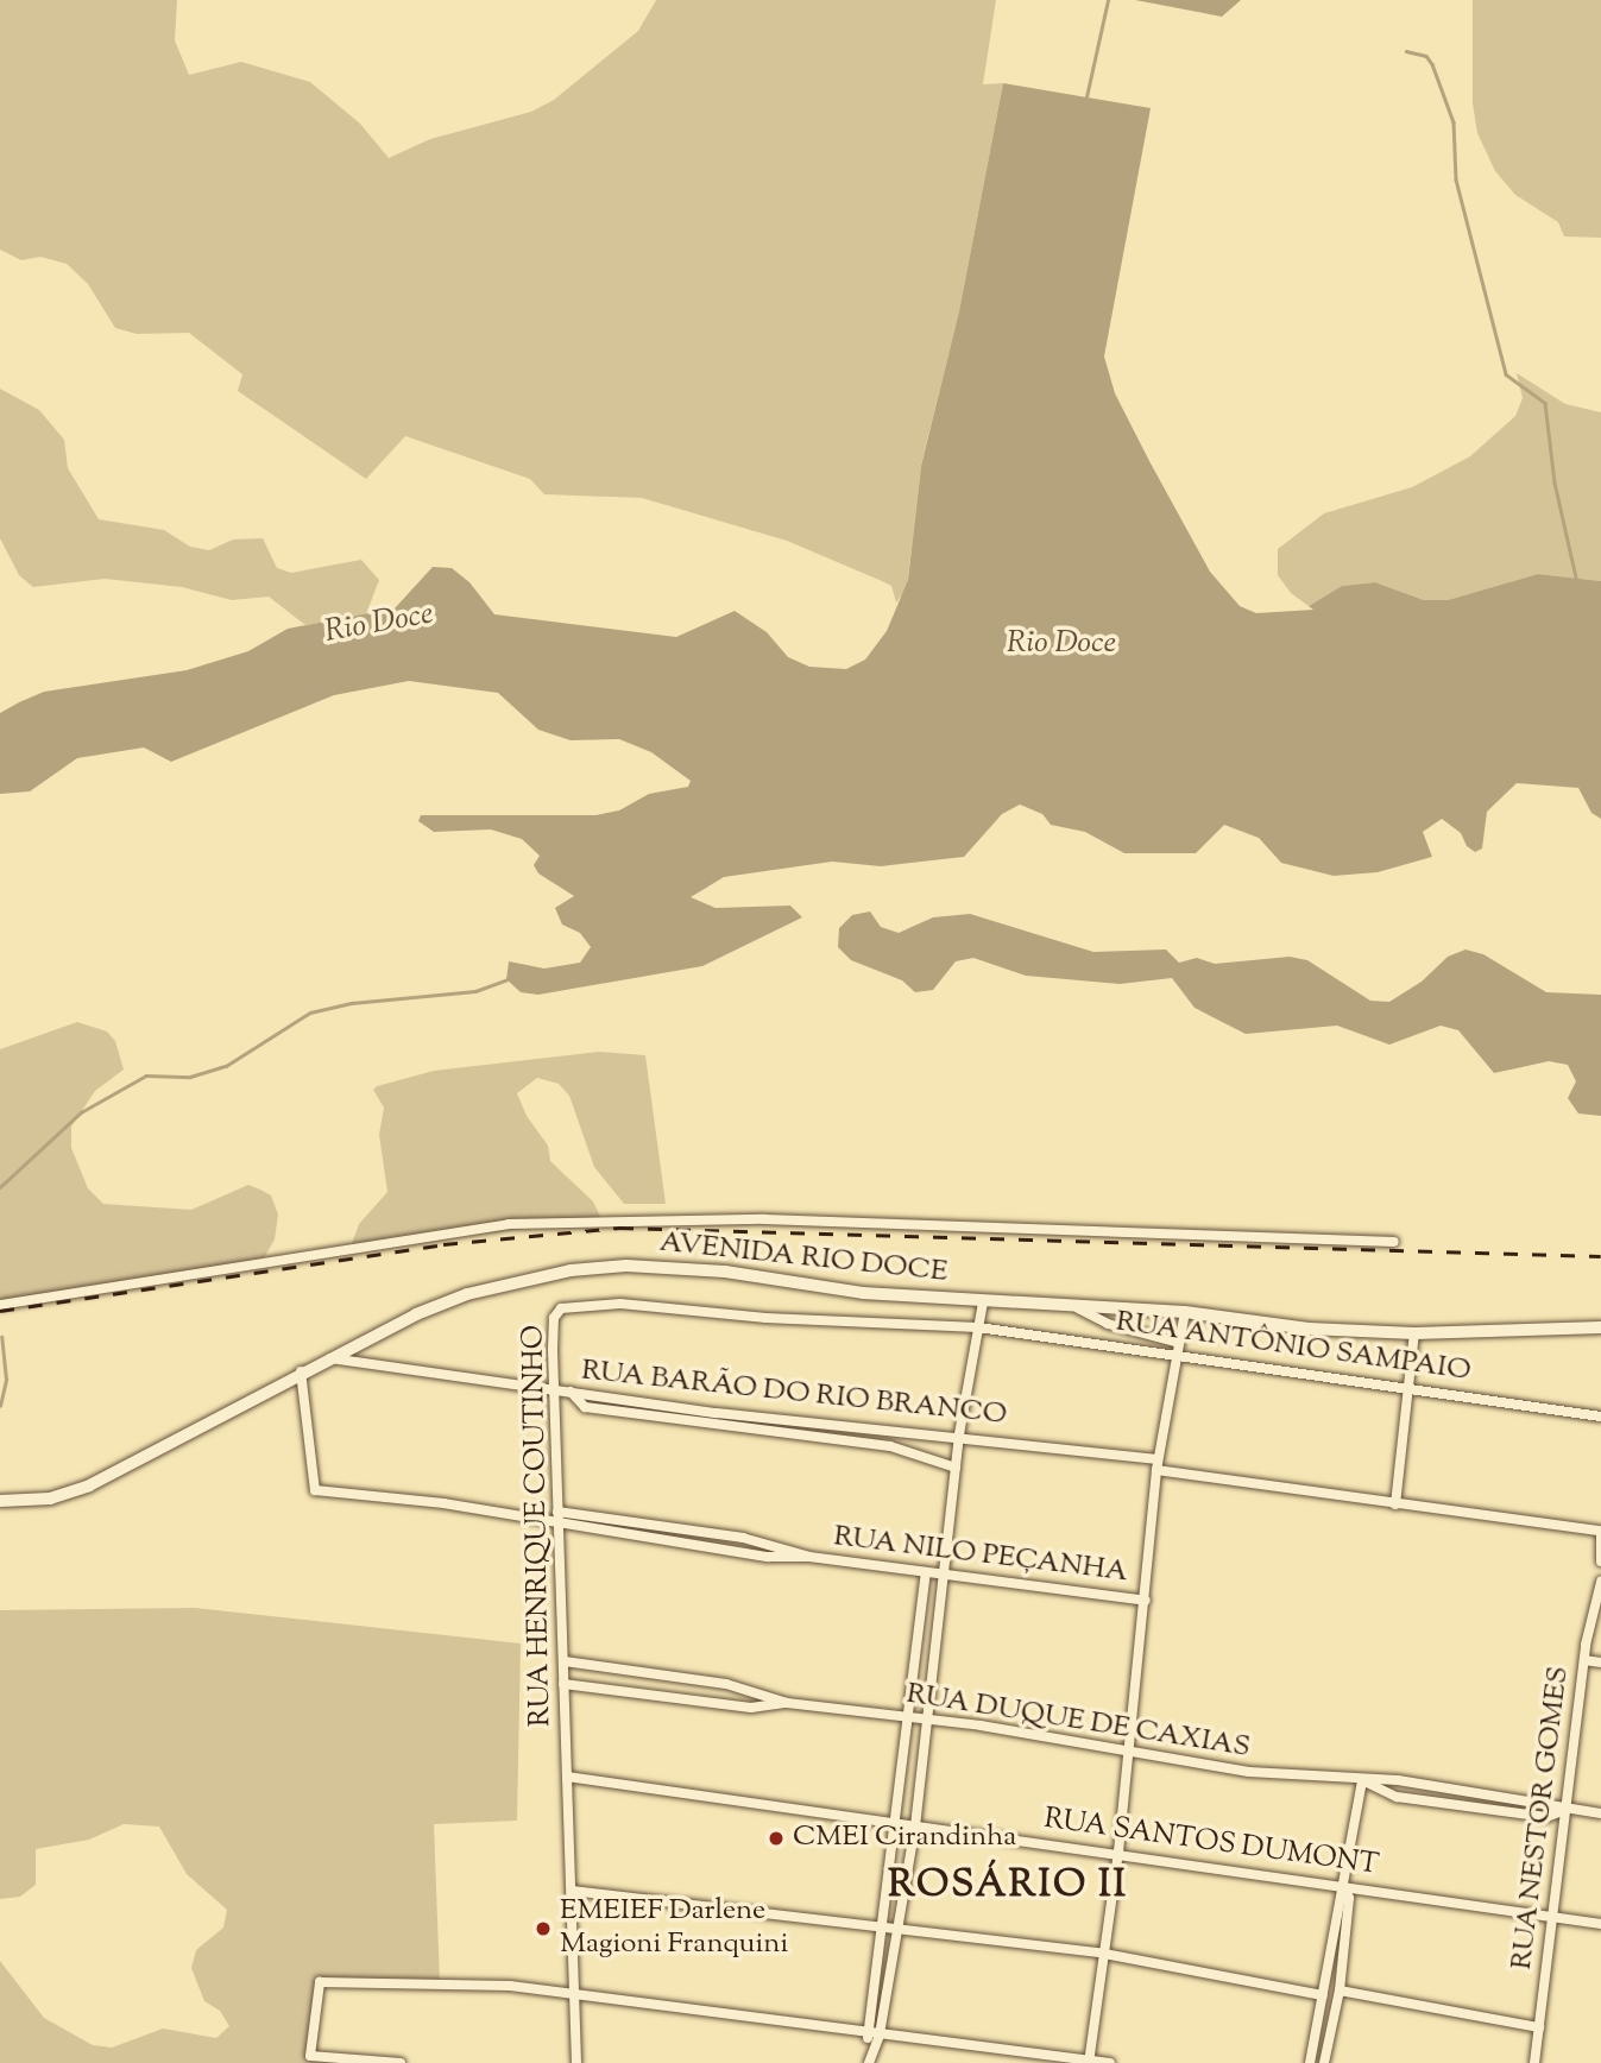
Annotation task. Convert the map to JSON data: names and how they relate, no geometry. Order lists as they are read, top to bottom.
{
  "streets": {
    "street": [
      "AVENIDA RIO DOCE",
      "RUA ANTÔNIO SAMPAIO",
      "RUA BARÃO DO RIO BRANCO",
      "RUA HENRIQUE COUTINHO",
      "RUA NILO PEÇANHA",
      "RUA DUQUE DE CAXIAS",
      "RUA NESTOR GOMES",
      "RUA SANTOS DUMONT"
    ]
  },
  "crossings": [
    ["AVENIDA RIO DOCE", "RUA BARÃO DO RIO BRANCO"],
    ["AVENIDA RIO DOCE", "RUA NILO PEÇANHA"],
    ["RUA ANTÔNIO SAMPAIO", "RUA HENRIQUE COUTINHO"],
    ["RUA BARÃO DO RIO BRANCO", "RUA HENRIQUE COUTINHO"],
    ["RUA HENRIQUE COUTINHO", "RUA NILO PEÇANHA"],
    ["RUA HENRIQUE COUTINHO", "RUA DUQUE DE CAXIAS"],
    ["RUA HENRIQUE COUTINHO", "RUA SANTOS DUMONT"],
    ["RUA DUQUE DE CAXIAS", "RUA NESTOR GOMES"],
    ["RUA NESTOR GOMES", "RUA SANTOS DUMONT"]
  ],
  "districts": ["ROSÁRIO II"],
  "water": ["Rio Doce"],
  "places": ["CMEI Cirandinha", "EMEIEF Darlene Magioni Franquini"]
}
